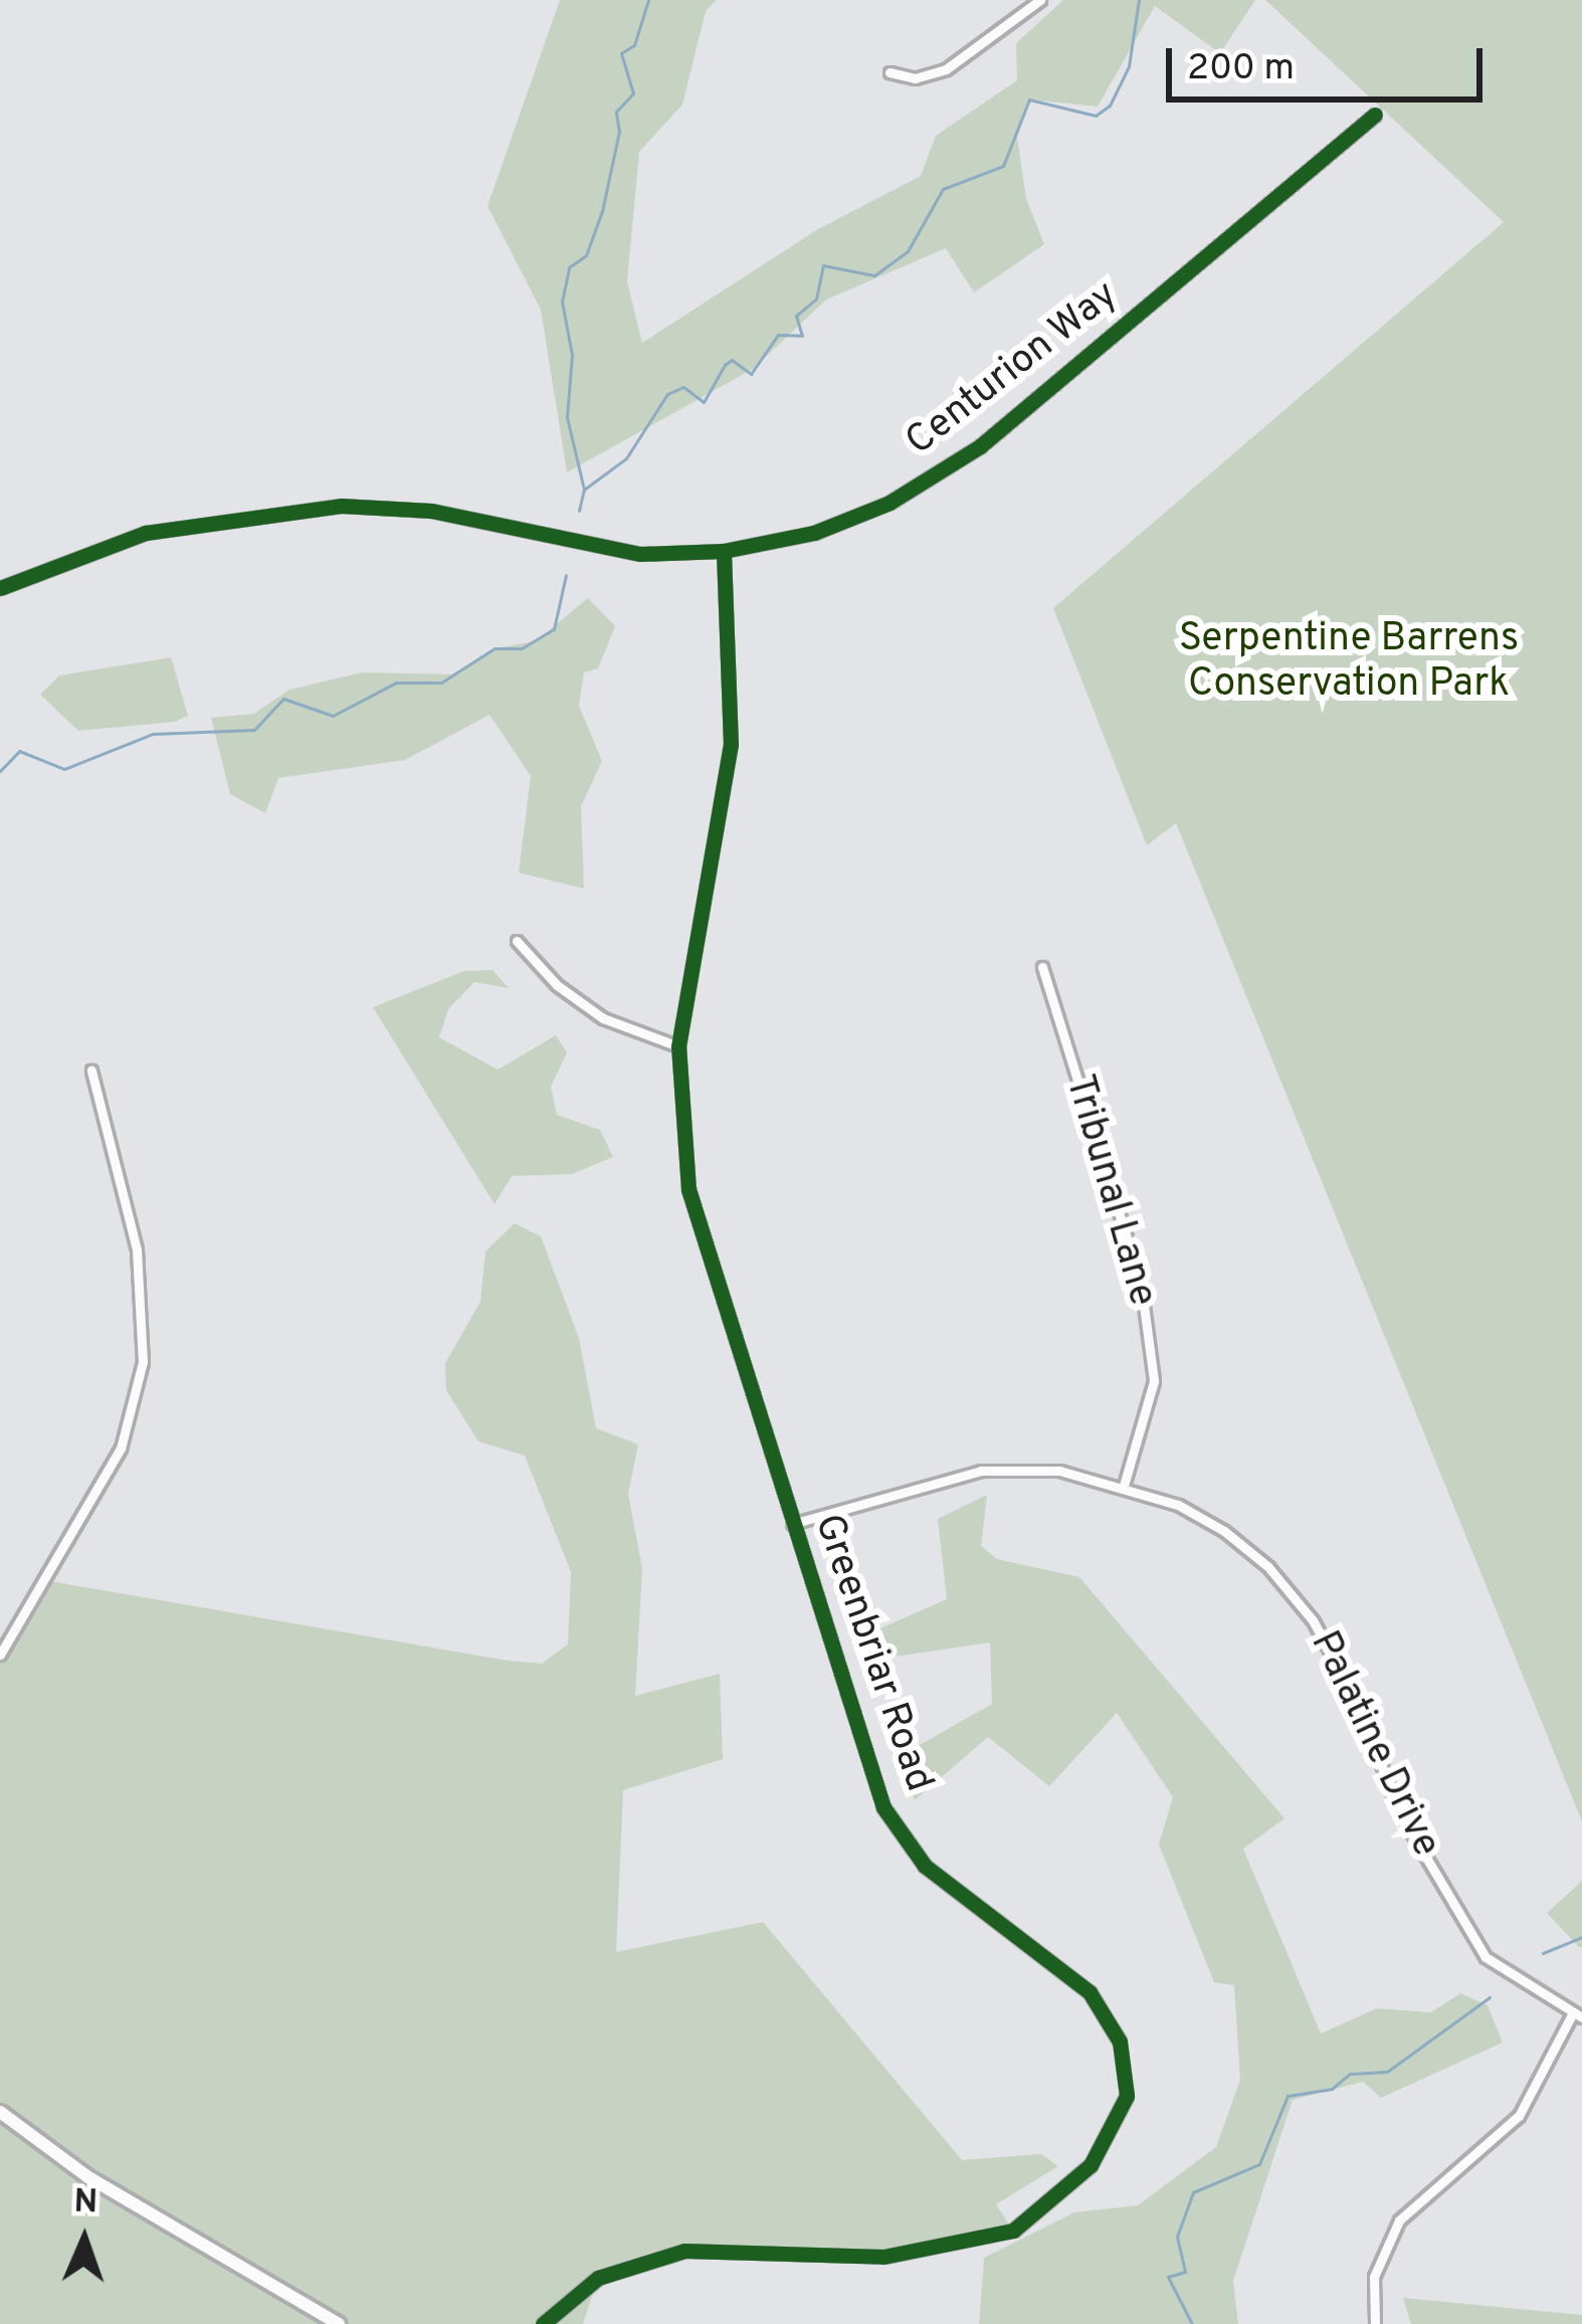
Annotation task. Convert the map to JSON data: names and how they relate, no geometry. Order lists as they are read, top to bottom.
{
  "streets": {
    "street": [
      "Centurion Way",
      "Tribunal Lane",
      "Greenbriar Road",
      "Palatine Drive"
    ]
  },
  "crossings": [
    ["Centurion Way", "Greenbriar Road"],
    ["Tribunal Lane", "Palatine Drive"],
    ["Greenbriar Road", "Palatine Drive"]
  ],
  "parks": ["Serpentine Barrens Conservation Park"],
  "scale_bar": "200 m",
  "north": "top"
}
